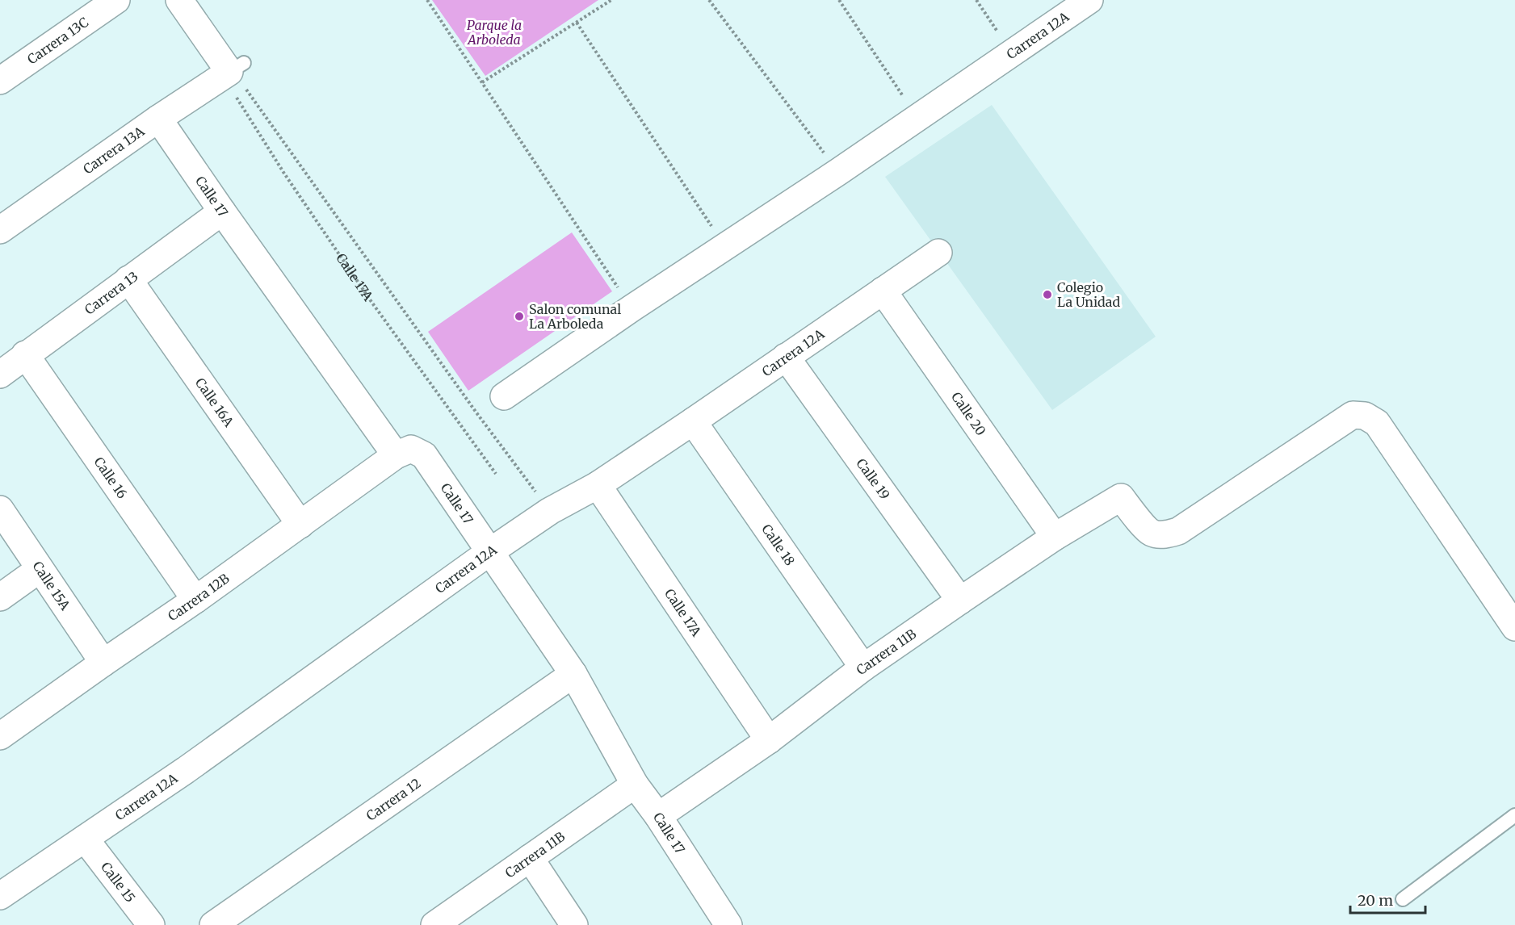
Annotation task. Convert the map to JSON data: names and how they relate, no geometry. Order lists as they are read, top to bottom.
{
  "streets": {
    "street": [
      "Carrera 12A",
      "Carrera 13C",
      "Carrera 13A",
      "Calle 17",
      "Calle 17A",
      "Carrera 13",
      "Calle 16A",
      "Calle 20",
      "Calle 16",
      "Calle 19",
      "Calle 18",
      "Calle 15A",
      "Carrera 12B",
      "Carrera 11B",
      "Carrera 12",
      "Calle 15"
    ]
  },
  "crossings": [
    ["Carrera 12A", "Calle 17"],
    ["Carrera 12A", "Calle 17A"],
    ["Carrera 12A", "Calle 20"],
    ["Carrera 12A", "Calle 19"],
    ["Carrera 12A", "Calle 18"],
    ["Carrera 12A", "Calle 15"],
    ["Carrera 13A", "Calle 17"],
    ["Carrera 13A", "Calle 17A"],
    ["Calle 17", "Carrera 13"],
    ["Calle 17", "Carrera 12B"],
    ["Calle 17", "Carrera 11B"],
    ["Calle 17", "Carrera 12"],
    ["Calle 17A", "Carrera 11B"],
    ["Carrera 13", "Calle 16A"],
    ["Carrera 13", "Calle 16"],
    ["Calle 16A", "Carrera 12B"],
    ["Calle 20", "Carrera 11B"],
    ["Calle 16", "Carrera 12B"],
    ["Calle 19", "Carrera 11B"],
    ["Calle 18", "Carrera 11B"],
    ["Calle 15A", "Carrera 12B"]
  ],
  "parks": ["Parque la Arboleda"],
  "places": ["Colegio La Unidad", "Salon comunal La Arboleda"],
  "scale_bar": "20 m"
}
